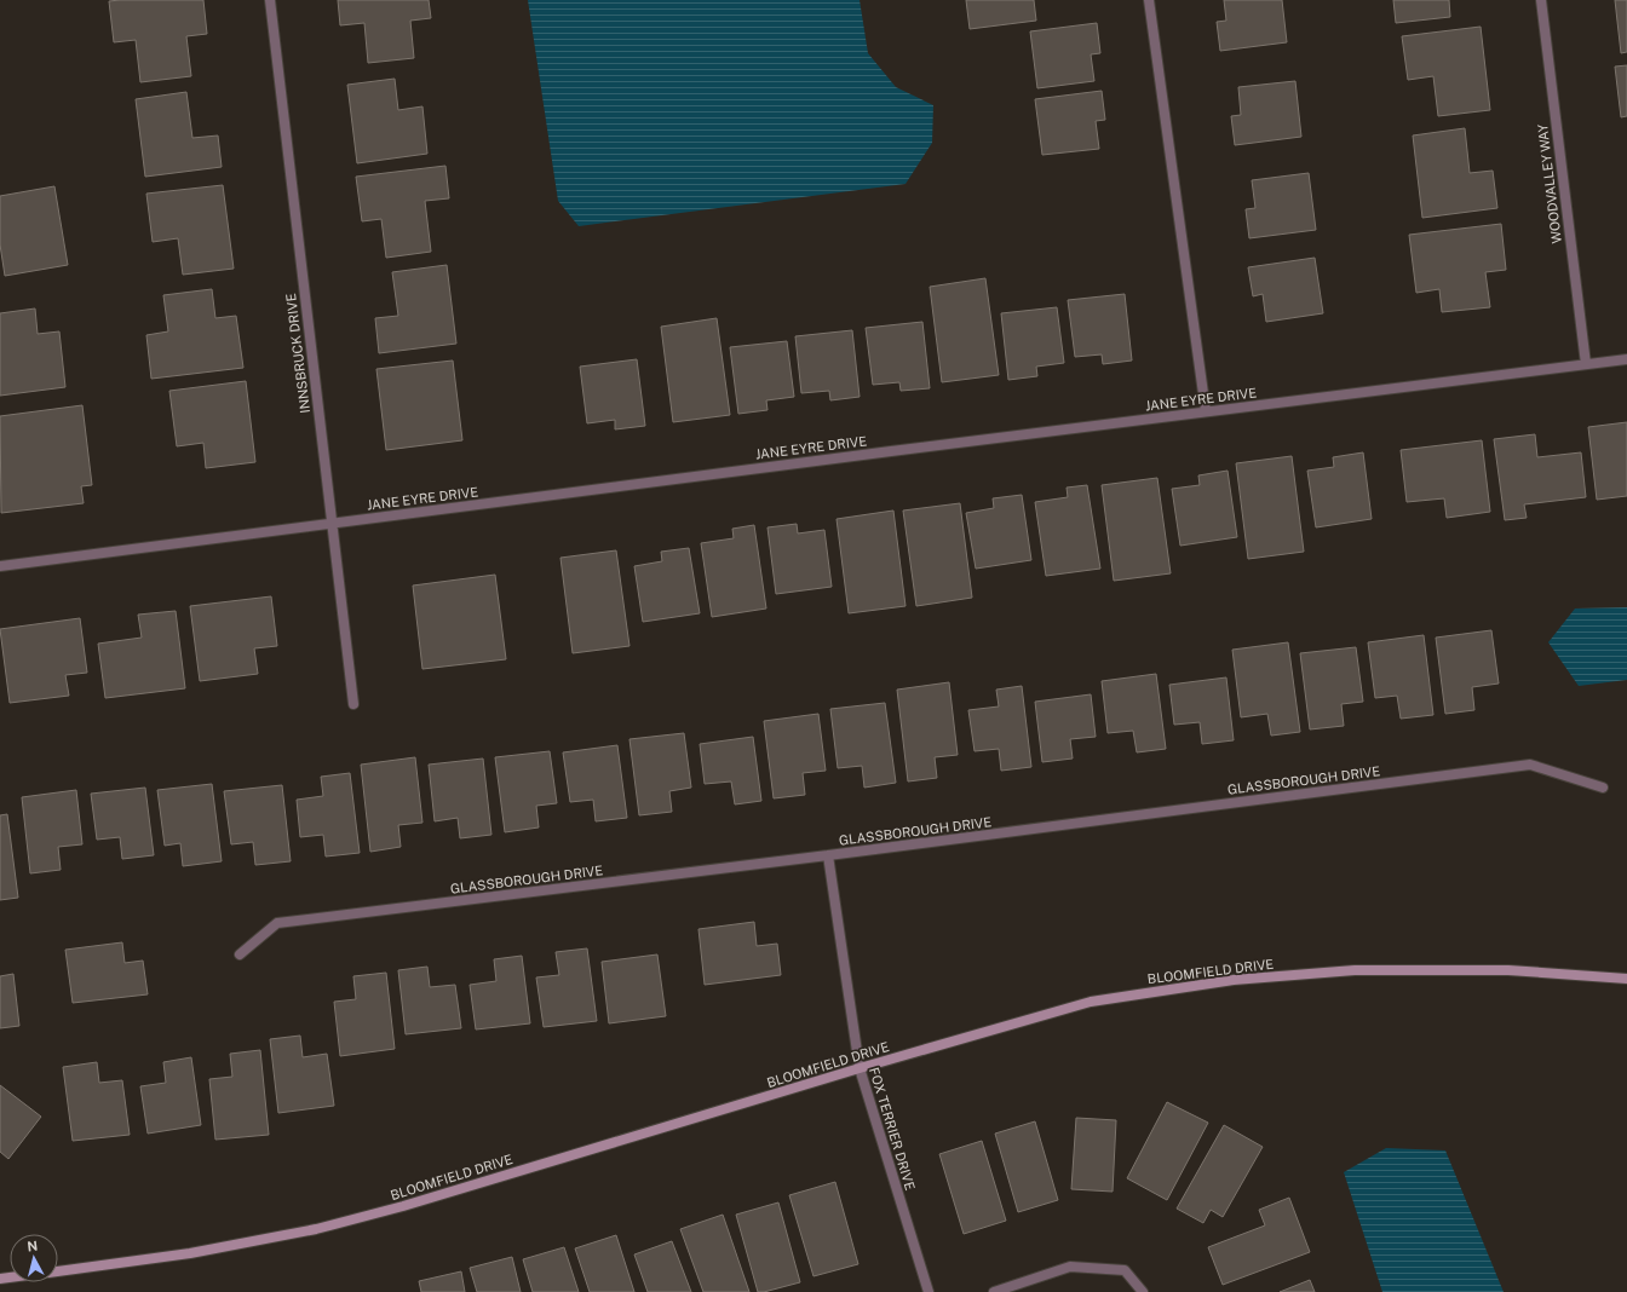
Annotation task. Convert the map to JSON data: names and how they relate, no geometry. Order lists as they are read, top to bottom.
{
  "streets": {
    "street": [
      "WOODVALLEY WAY",
      "INNSBRUCK DRIVE",
      "JANE EYRE DRIVE",
      "GLASSBOROUGH DRIVE",
      "BLOOMFIELD DRIVE",
      "FOX TERRIER DRIVE"
    ]
  },
  "crossings": [
    ["WOODVALLEY WAY", "JANE EYRE DRIVE"],
    ["INNSBRUCK DRIVE", "JANE EYRE DRIVE"],
    ["GLASSBOROUGH DRIVE", "FOX TERRIER DRIVE"],
    ["BLOOMFIELD DRIVE", "FOX TERRIER DRIVE"]
  ],
  "north": "top"
}
